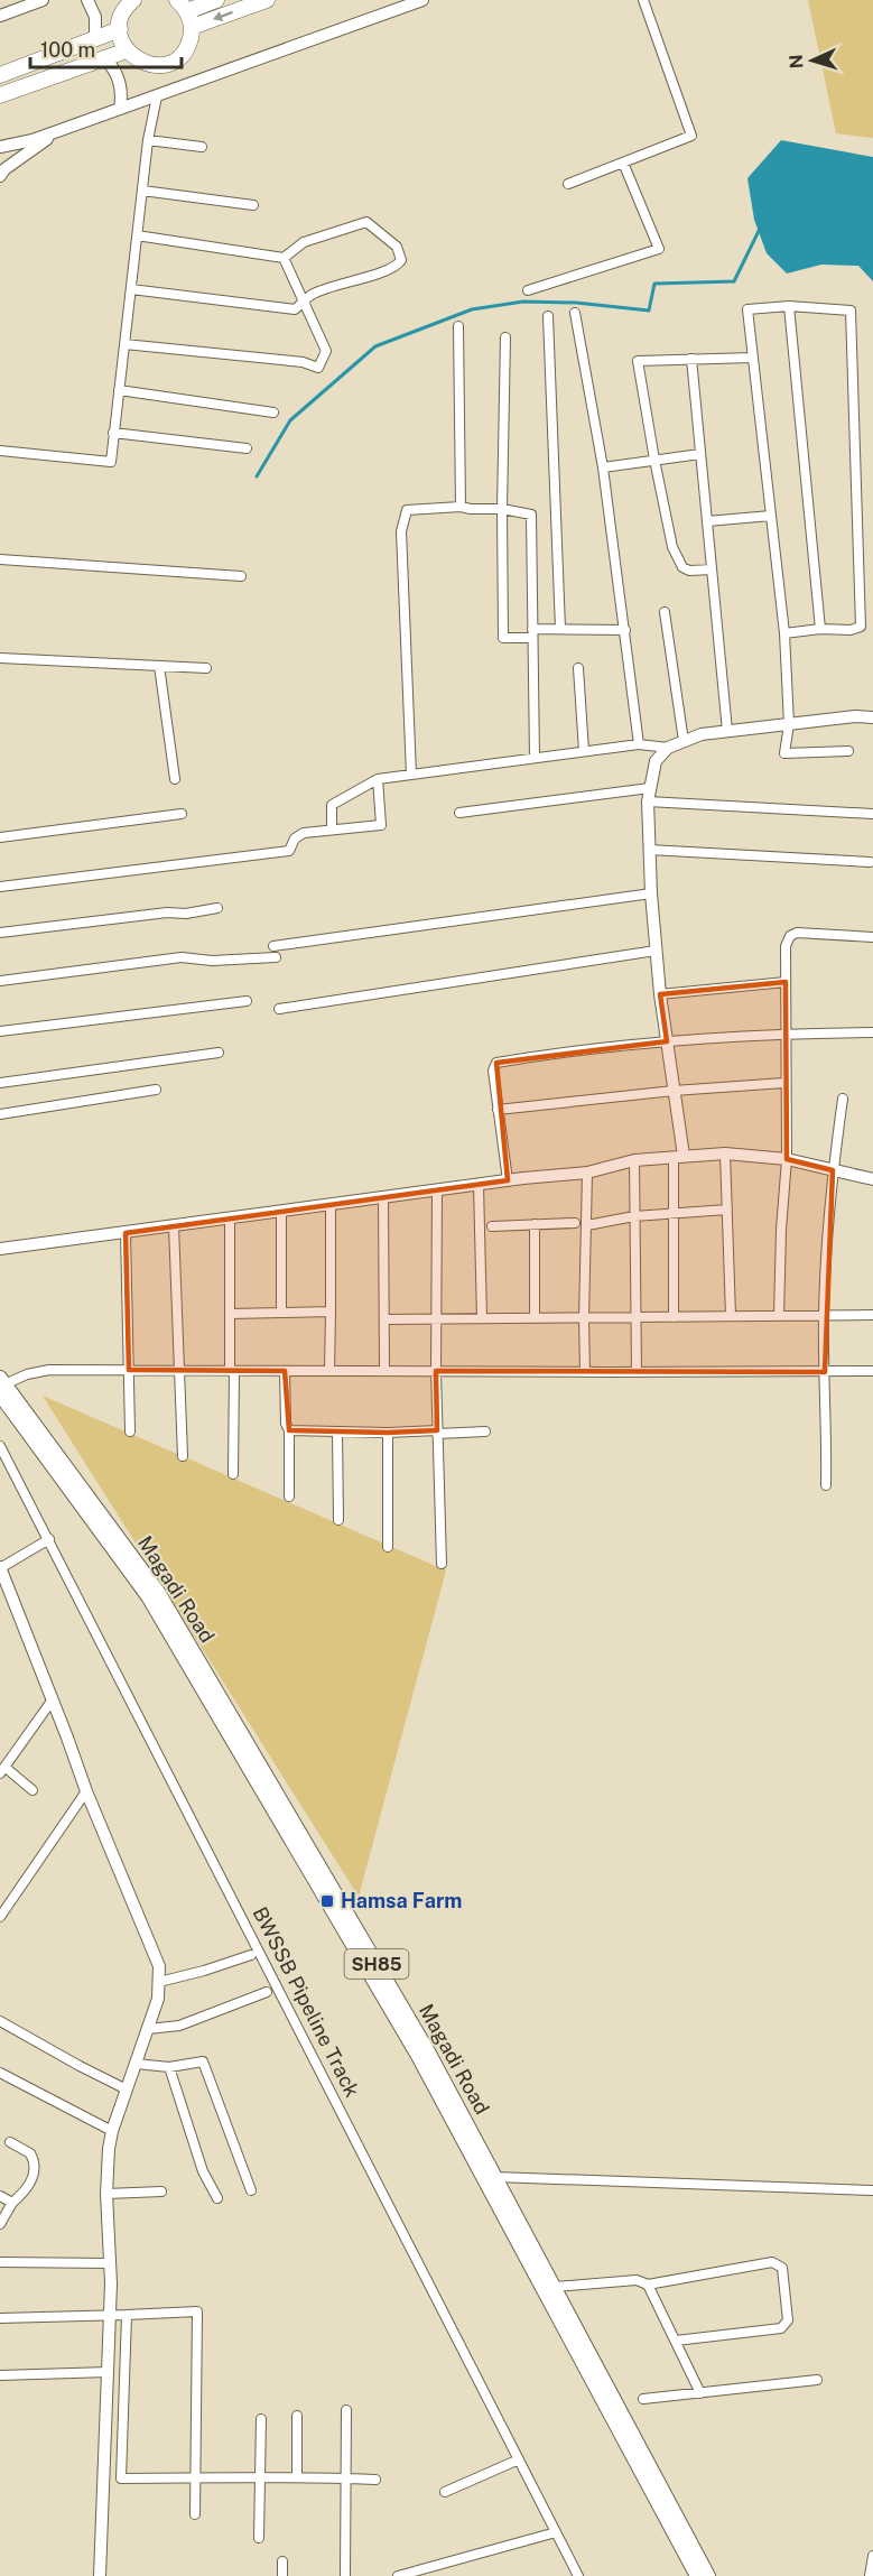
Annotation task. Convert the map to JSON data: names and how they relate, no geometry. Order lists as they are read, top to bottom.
{
  "streets": {
    "main road": ["Magadi Road", "SH85"],
    "street": ["BWSSB Pipeline Track"]
  },
  "places": {
    "transit": ["Hamsa Farm"]
  },
  "scale_bar": "100 m",
  "north": "left"
}
